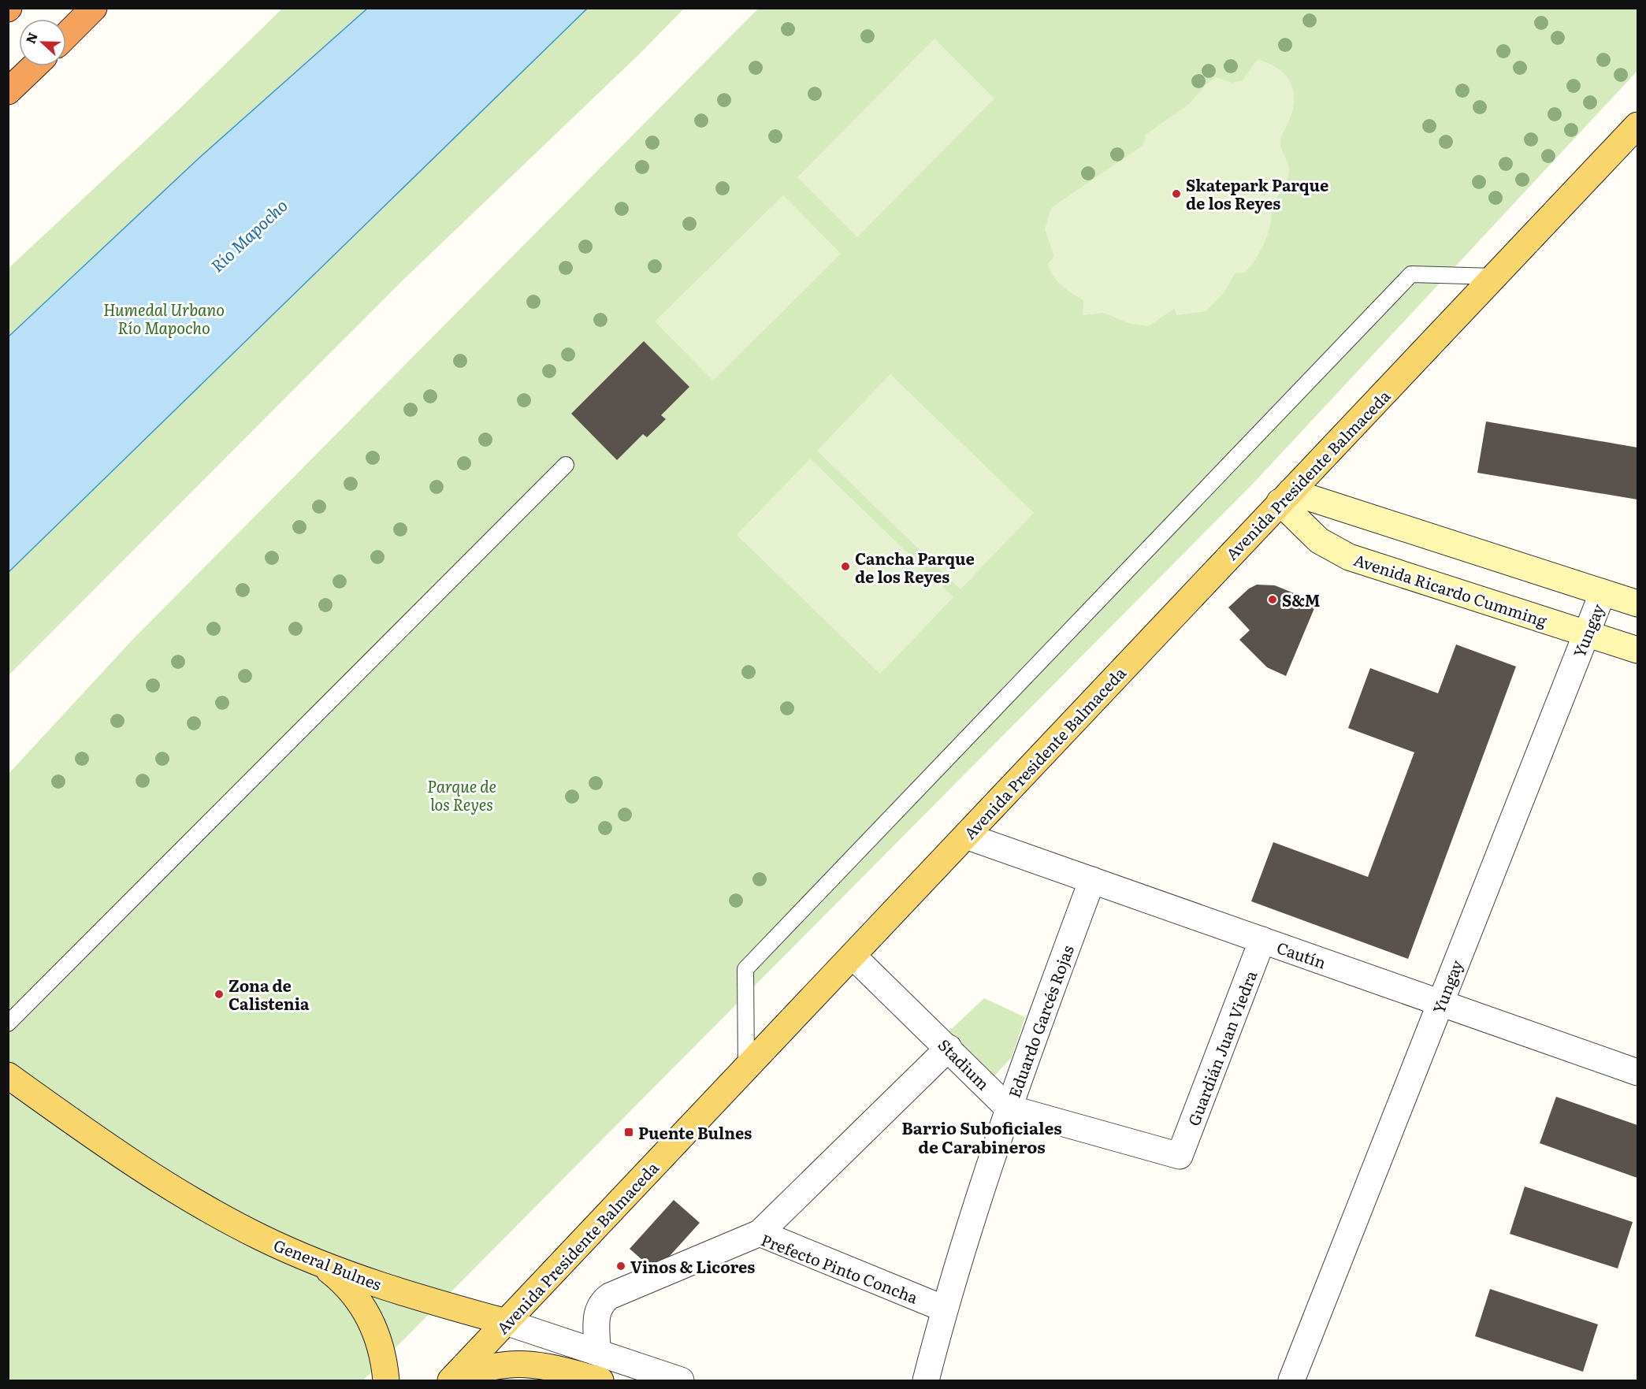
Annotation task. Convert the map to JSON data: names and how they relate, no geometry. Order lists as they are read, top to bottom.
{
  "streets": {
    "main road": ["Avenida Presidente Balmaceda", "Avenida Ricardo Cumming", "General Bulnes"],
    "street": [
      "Yungay",
      "Cautín",
      "Eduardo Garcés Rojas",
      "Guardián Juan Viedra",
      "Stadium",
      "Prefecto Pinto Concha"
    ]
  },
  "crossings": [
    ["Avenida Presidente Balmaceda", "Avenida Ricardo Cumming"],
    ["Avenida Presidente Balmaceda", "Cautín"],
    ["Avenida Presidente Balmaceda", "Stadium"],
    ["Avenida Presidente Balmaceda", "General Bulnes"],
    ["Avenida Ricardo Cumming", "Yungay"],
    ["Yungay", "Cautín"],
    ["Cautín", "Eduardo Garcés Rojas"],
    ["Cautín", "Guardián Juan Viedra"],
    ["Eduardo Garcés Rojas", "Stadium"],
    ["Eduardo Garcés Rojas", "Prefecto Pinto Concha"],
    ["Guardián Juan Viedra", "Stadium"],
    ["General Bulnes", "Prefecto Pinto Concha"]
  ],
  "districts": ["Barrio Suboficiales de Carabineros"],
  "water": ["Río Mapocho"],
  "parks": ["Humedal Urbano Río Mapocho", "Parque de los Reyes"],
  "places": {
    "other": [
      "Skatepark Parque de los Reyes",
      "Cancha Parque de los Reyes",
      "S&M",
      "Zona de Calistenia",
      "Vinos & Licores"
    ],
    "transit": ["Puente Bulnes"]
  },
  "north": "left"
}
